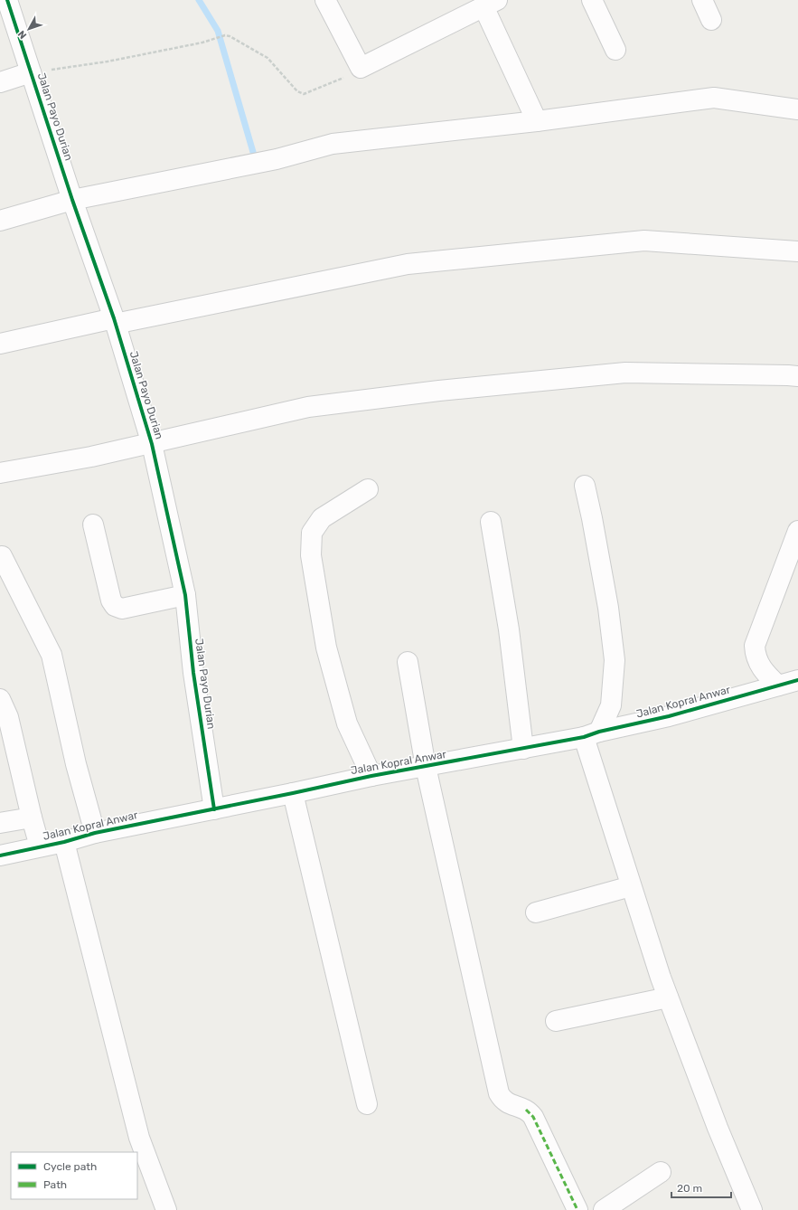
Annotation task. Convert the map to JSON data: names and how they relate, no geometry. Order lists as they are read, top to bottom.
{
  "streets": {
    "street": ["Jalan Payo Durian", "Jalan Kopral Anwar"]
  },
  "crossings": [
    ["Jalan Payo Durian", "Jalan Kopral Anwar"]
  ],
  "legend": ["Cycle path", "Path"],
  "scale_bar": "20 m",
  "north": "bottom left"
}
